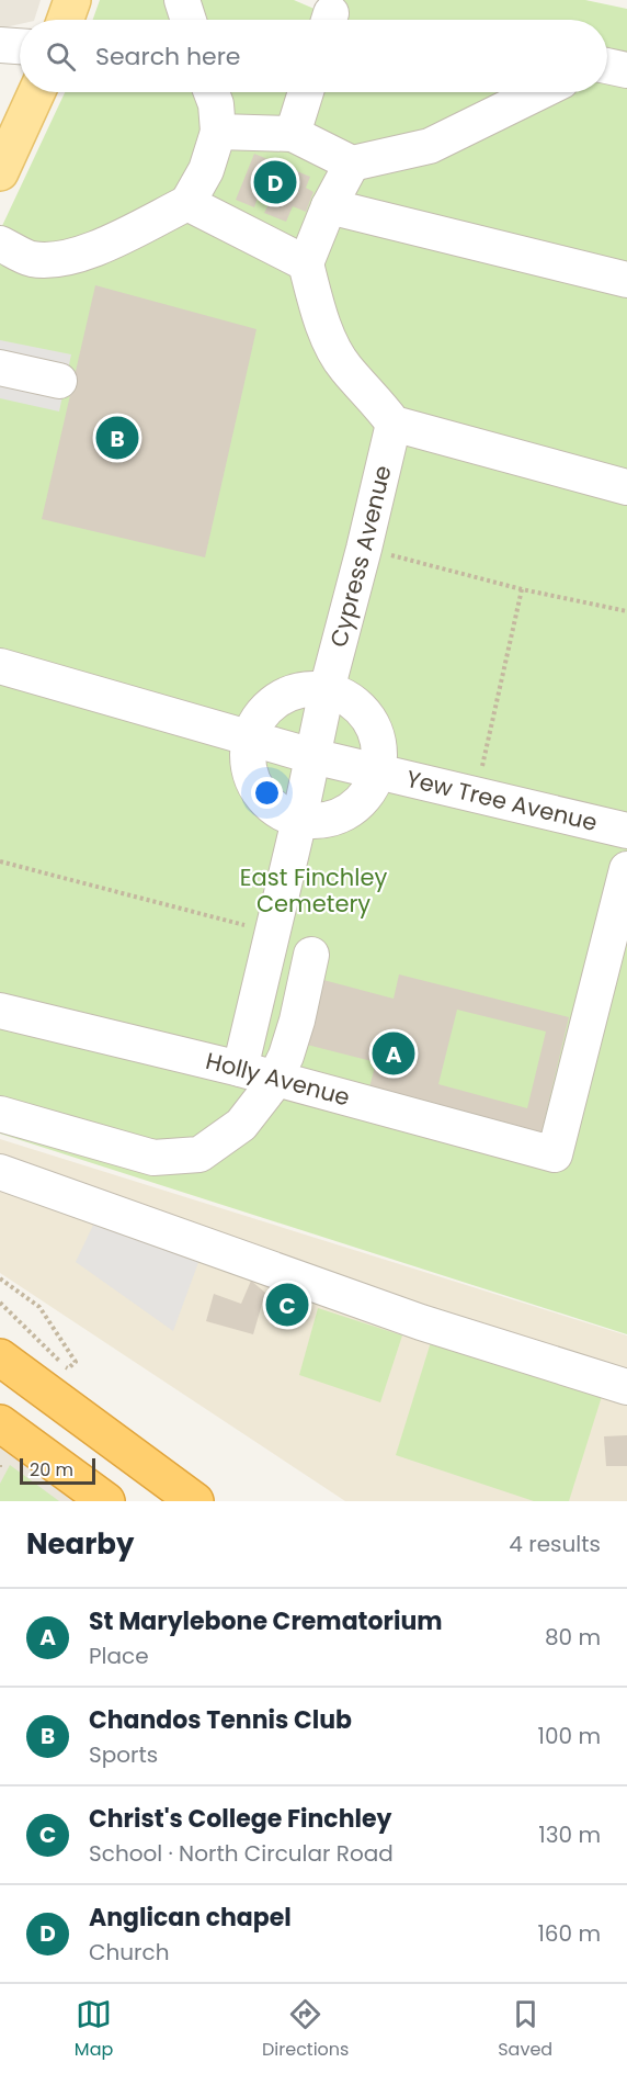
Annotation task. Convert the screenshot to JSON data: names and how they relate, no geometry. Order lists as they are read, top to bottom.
{
  "streets": {
    "street": ["Cypress Avenue", "Yew Tree Avenue", "Holly Avenue"]
  },
  "crossings": [
    ["Cypress Avenue", "Yew Tree Avenue"]
  ],
  "parks": ["East Finchley Cemetery"],
  "scale_bar": "20 m",
  "page": {
    "search": "Search here",
    "pins": [
      "D",
      "B",
      "A",
      "C"
    ],
    "scale": "20 m",
    "heading": ["Nearby", "4 results"],
    "list": [
      {
        "mark": "A",
        "name": "St Marylebone Crematorium",
        "note": "Place",
        "value": "80 m"
      },
      {
        "mark": "B",
        "name": "Chandos Tennis Club",
        "note": "Sports",
        "value": "100 m"
      },
      {
        "mark": "C",
        "name": "Christ's College Finchley",
        "note": "School · North Circular Road",
        "value": "130 m"
      },
      {
        "mark": "D",
        "name": "Anglican chapel",
        "note": "Church",
        "value": "160 m"
      }
    ],
    "nav": ["Map", "Directions", "Saved"]
  }
}
